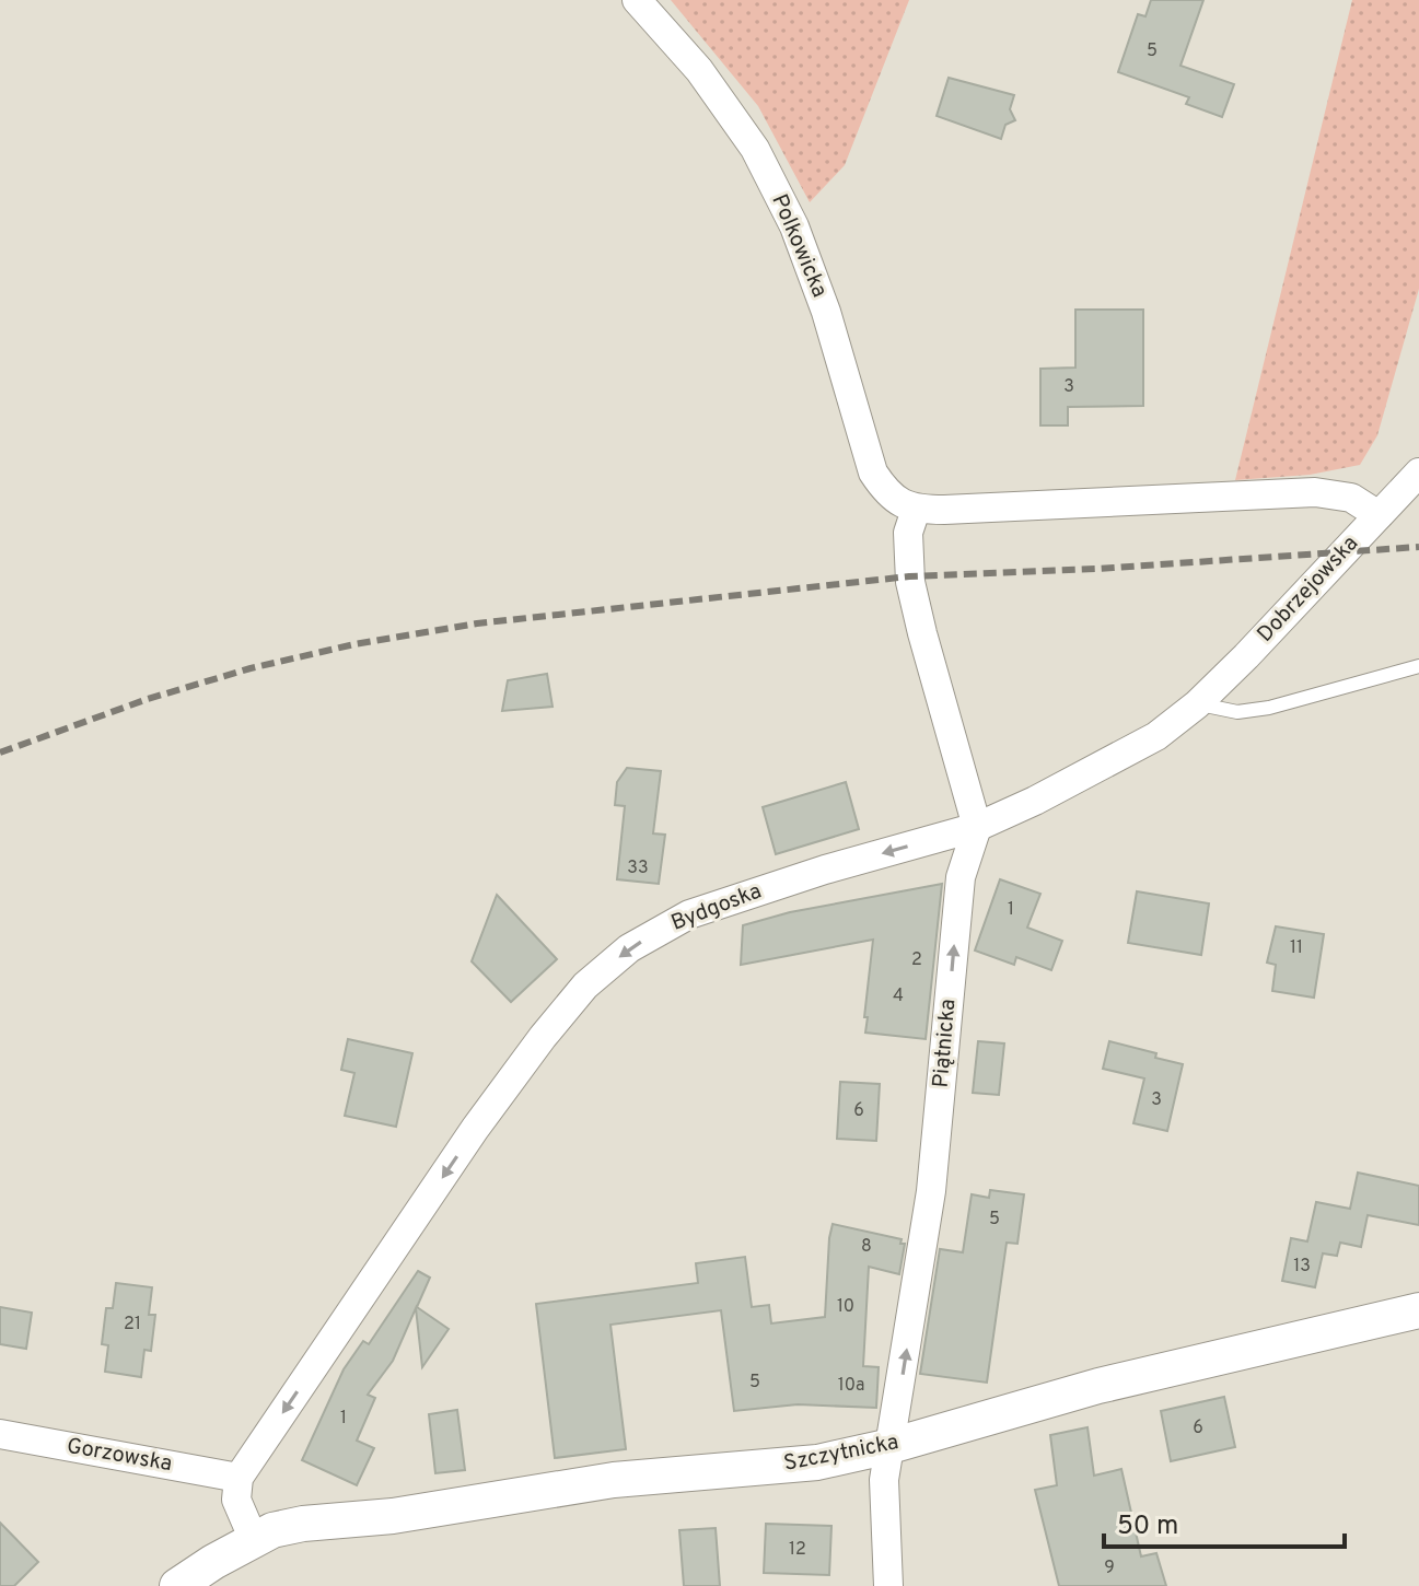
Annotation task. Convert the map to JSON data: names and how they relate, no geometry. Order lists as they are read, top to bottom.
{
  "streets": {
    "street": [
      "Polkowicka",
      "Dobrzejowska",
      "Bydgoska",
      "Piątnicka",
      "Szczytnicka",
      "Gorzowska"
    ]
  },
  "crossings": [
    ["Dobrzejowska", "Bydgoska"],
    ["Bydgoska", "Piątnicka"],
    ["Bydgoska", "Gorzowska"],
    ["Piątnicka", "Szczytnicka"]
  ],
  "one_way": ["Bydgoska", "Piątnicka"],
  "house_numbers": [
    "5",
    "3",
    "33",
    "1",
    "11",
    "2",
    "4",
    "3",
    "6",
    "5",
    "8",
    "13",
    "10",
    "21",
    "5",
    "10a",
    "1",
    "6",
    "12",
    "9"
  ],
  "scale_bar": "50 m"
}
